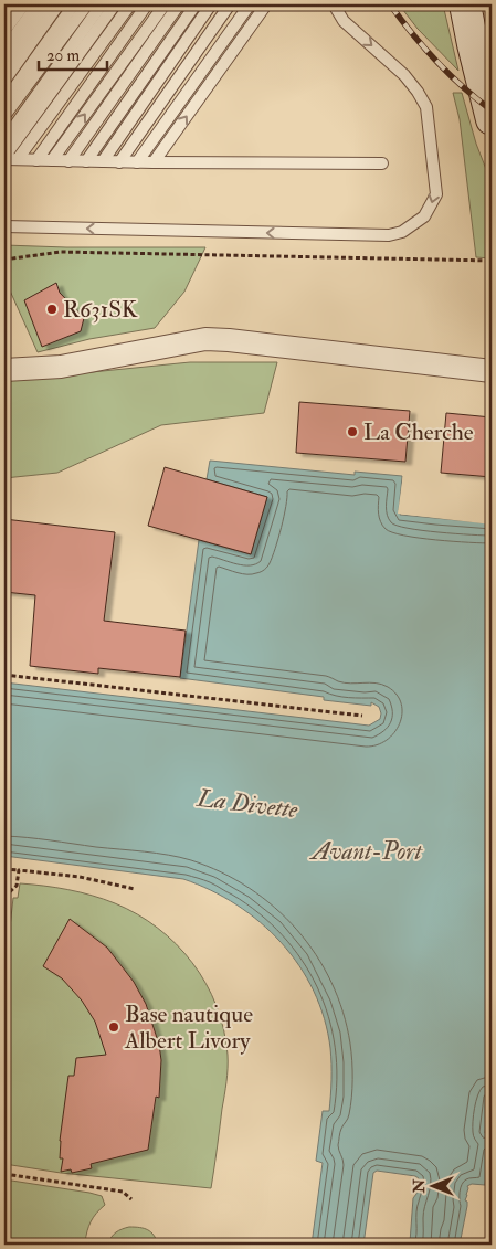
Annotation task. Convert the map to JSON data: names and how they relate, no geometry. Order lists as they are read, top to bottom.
{
  "water": ["La Divette", "Avant-Port"],
  "places": ["R631SK", "La Cherche", "Base nautique Albert Livory"],
  "scale_bar": "20 m",
  "north": "left"
}
